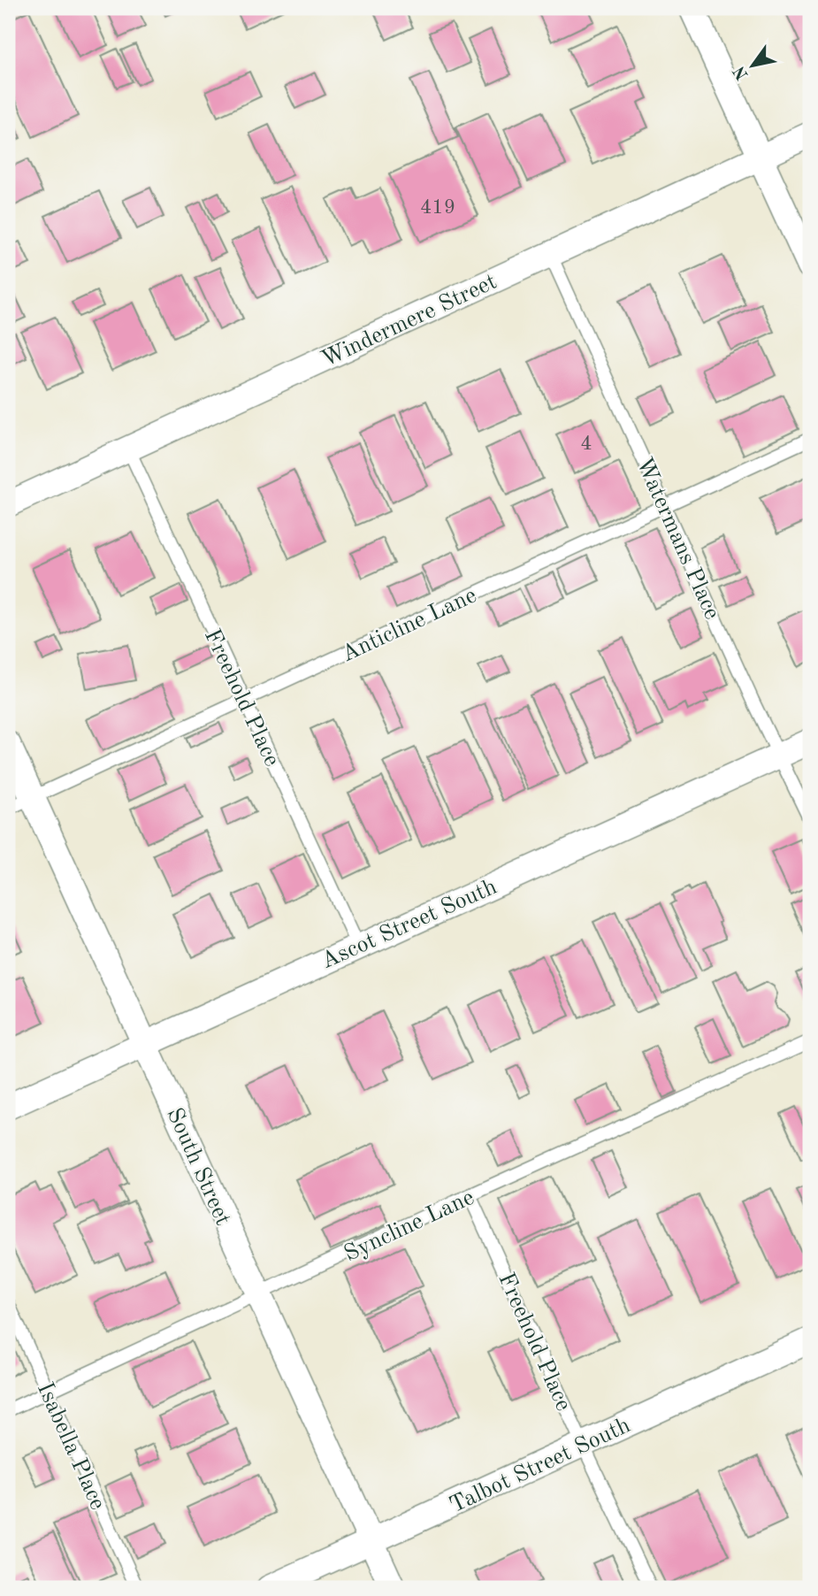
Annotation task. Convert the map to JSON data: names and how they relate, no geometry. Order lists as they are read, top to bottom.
{
  "streets": {
    "street": [
      "Windermere Street",
      "Ascot Street South",
      "South Street",
      "Talbot Street South"
    ],
    "lane": [
      "Watermans Place",
      "Anticline Lane",
      "Freehold Place",
      "Syncline Lane",
      "Isabella Place"
    ]
  },
  "crossings": [
    ["Windermere Street", "Watermans Place"],
    ["Windermere Street", "Freehold Place"],
    ["Watermans Place", "Anticline Lane"],
    ["Watermans Place", "Ascot Street South"],
    ["Anticline Lane", "Freehold Place"],
    ["Anticline Lane", "South Street"],
    ["Freehold Place", "Ascot Street South"],
    ["Freehold Place", "Syncline Lane"],
    ["Freehold Place", "Talbot Street South"],
    ["Ascot Street South", "South Street"],
    ["South Street", "Syncline Lane"],
    ["South Street", "Talbot Street South"],
    ["Syncline Lane", "Isabella Place"]
  ],
  "house_numbers": ["419", "4"],
  "north": "bottom left"
}
